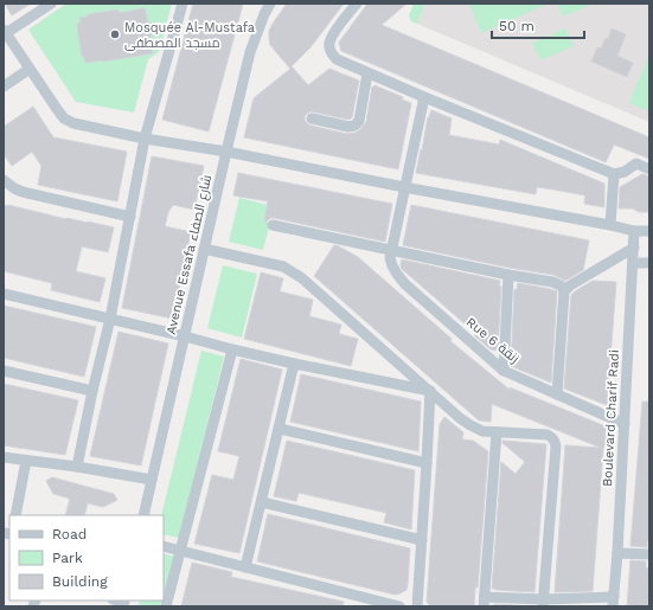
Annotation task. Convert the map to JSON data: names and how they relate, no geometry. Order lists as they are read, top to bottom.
{
  "streets": {
    "street": ["Avenue Essafa شارع الصفاء", "Rue 6 زنقة", "Boulevard Charif Radi"]
  },
  "crossings": [
    ["Rue 6 زنقة", "Boulevard Charif Radi"]
  ],
  "places": ["Mosquée Al-Mustafa مسجد المصطفى"],
  "legend": ["Road", "Park", "Building"],
  "scale_bar": "50 m"
}
